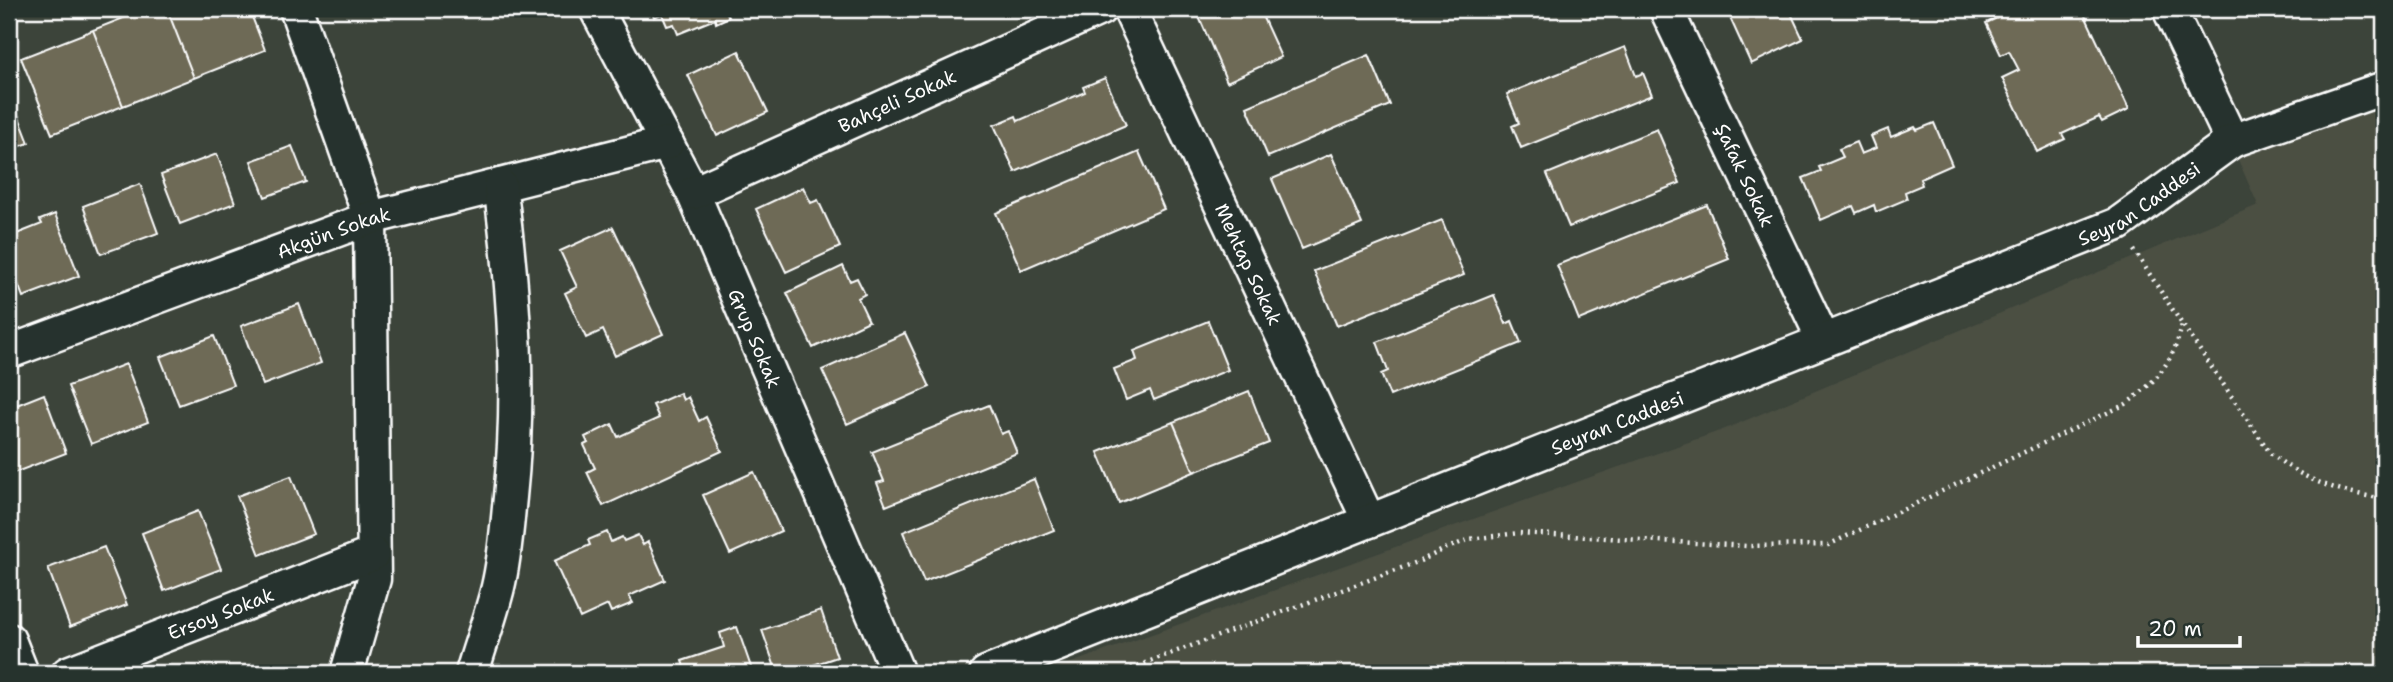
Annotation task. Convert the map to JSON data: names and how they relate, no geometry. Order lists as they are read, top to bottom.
{
  "streets": {
    "street": [
      "Bahçeli Sokak",
      "Şafak Sokak",
      "Seyran Caddesi",
      "Akgün Sokak",
      "Mehtap Sokak",
      "Grup Sokak",
      "Ersoy Sokak"
    ]
  },
  "crossings": [
    ["Bahçeli Sokak", "Grup Sokak"],
    ["Şafak Sokak", "Seyran Caddesi"],
    ["Seyran Caddesi", "Mehtap Sokak"],
    ["Akgün Sokak", "Grup Sokak"]
  ],
  "scale_bar": "20 m"
}
